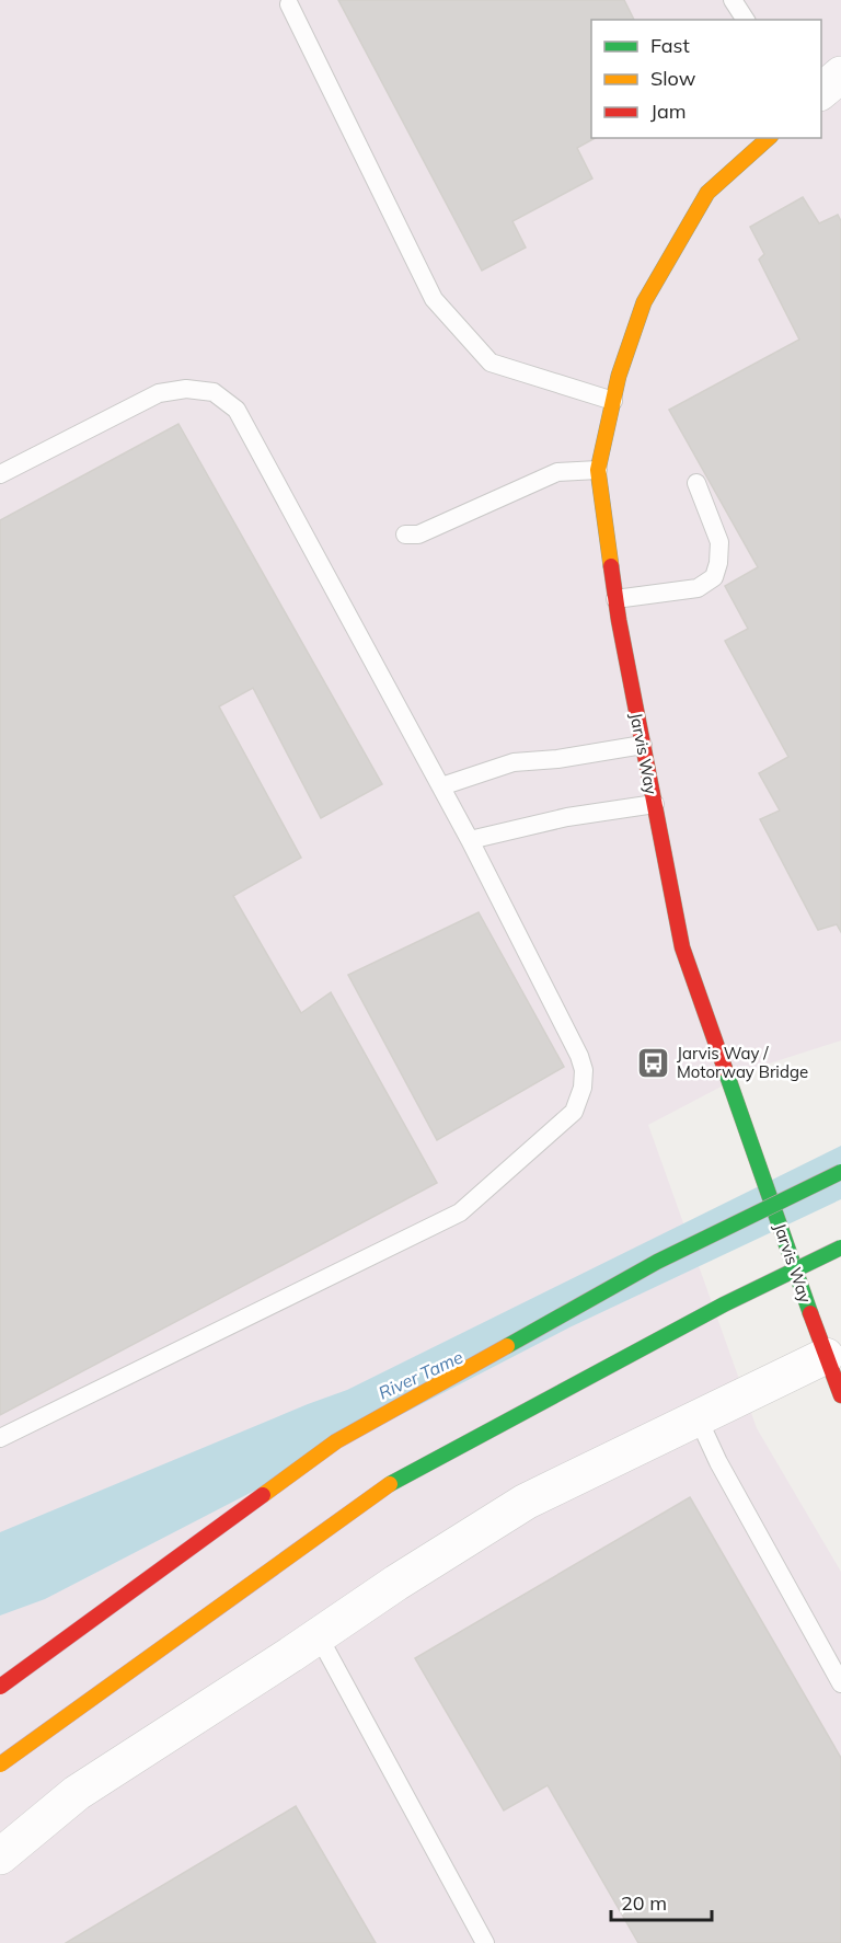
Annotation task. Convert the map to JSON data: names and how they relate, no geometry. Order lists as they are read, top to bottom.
{
  "streets": {
    "main road": ["Jarvis Way"]
  },
  "water": ["River Tame"],
  "places": {
    "bus stop": ["Jarvis Way / Motorway Bridge"]
  },
  "legend": ["Fast", "Slow", "Jam"],
  "scale_bar": "20 m"
}
